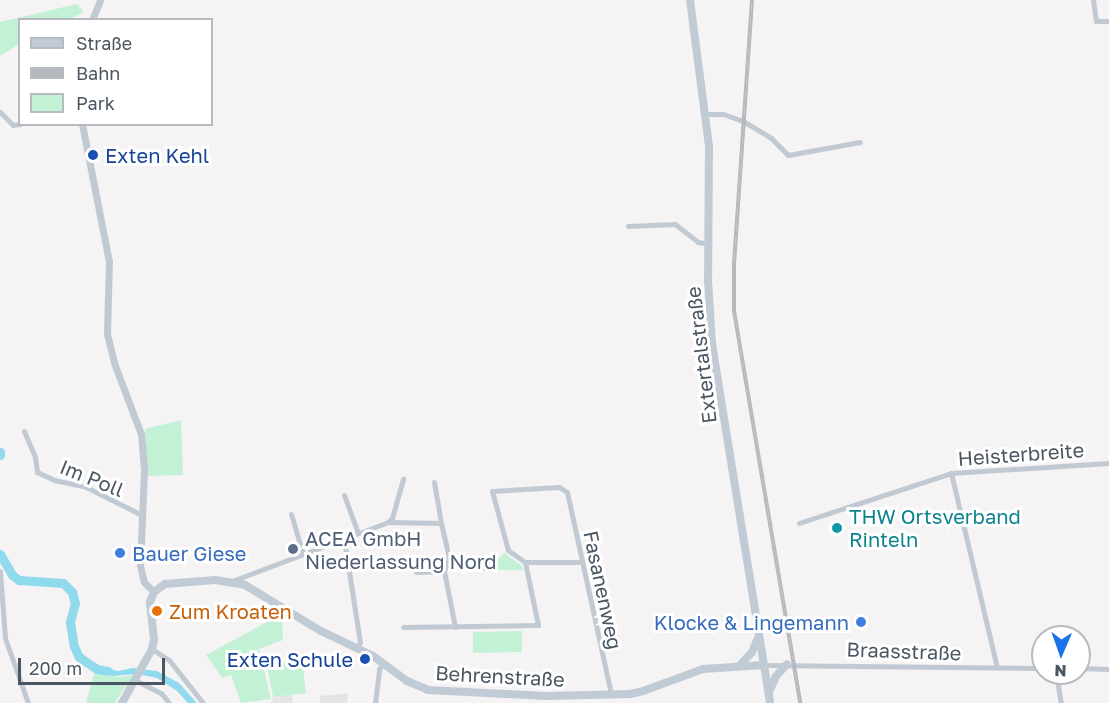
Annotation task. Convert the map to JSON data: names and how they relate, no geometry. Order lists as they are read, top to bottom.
{
  "streets": {
    "main road": ["Extertalstraße", "Behrenstraße"],
    "street": [
      "Heisterbreite",
      "Im Poll",
      "Fasanenweg",
      "Braasstraße"
    ]
  },
  "crossings": [
    ["Extertalstraße", "Braasstraße"],
    ["Extertalstraße", "Behrenstraße"],
    ["Fasanenweg", "Behrenstraße"],
    ["Braasstraße", "Behrenstraße"]
  ],
  "places": [
    "Exten Kehl",
    "THW Ortsverband Rinteln",
    "ACEA GmbH Niederlassung Nord",
    "Bauer Giese",
    "Zum Kroaten",
    "Klocke & Lingemann",
    "Exten Schule"
  ],
  "legend": ["Straße", "Bahn", "Park"],
  "scale_bar": "200 m",
  "north": "bottom"
}
